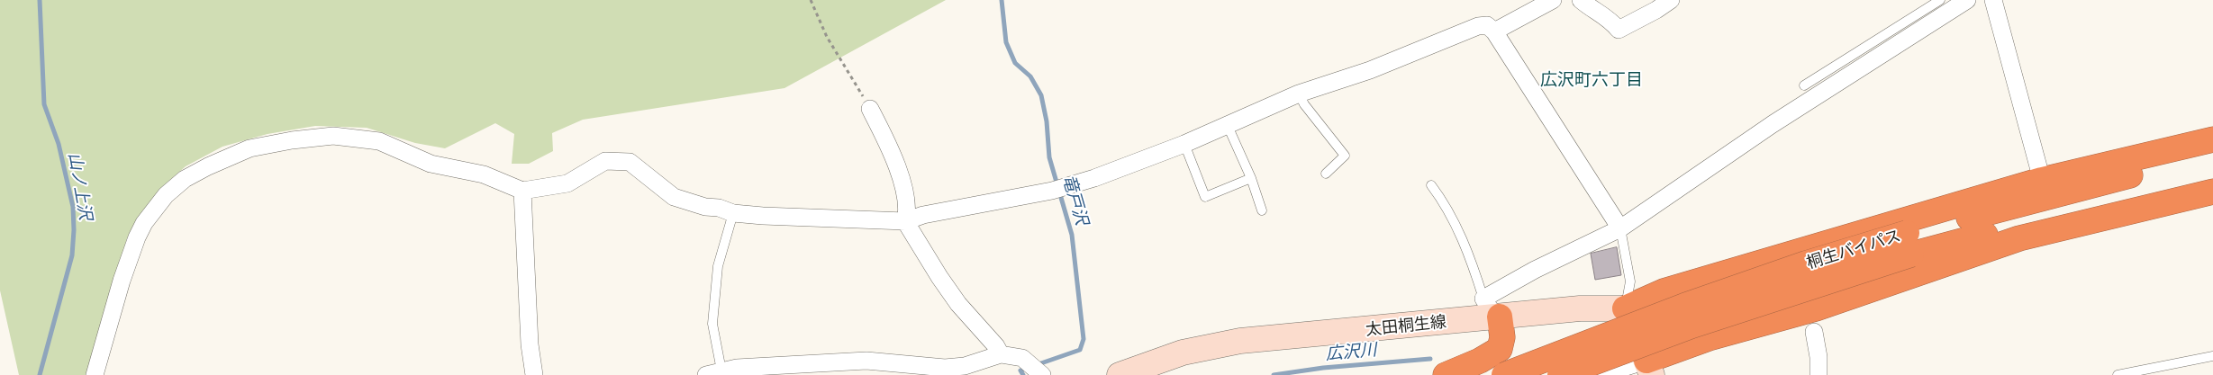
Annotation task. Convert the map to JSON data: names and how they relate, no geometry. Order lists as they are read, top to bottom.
{
  "streets": {
    "highway": ["桐生バイパス"],
    "main road": ["太田桐生線"]
  },
  "districts": ["広沢町六丁目"],
  "water": ["山ノ上沢", "竜戸沢", "広沢川"]
}
